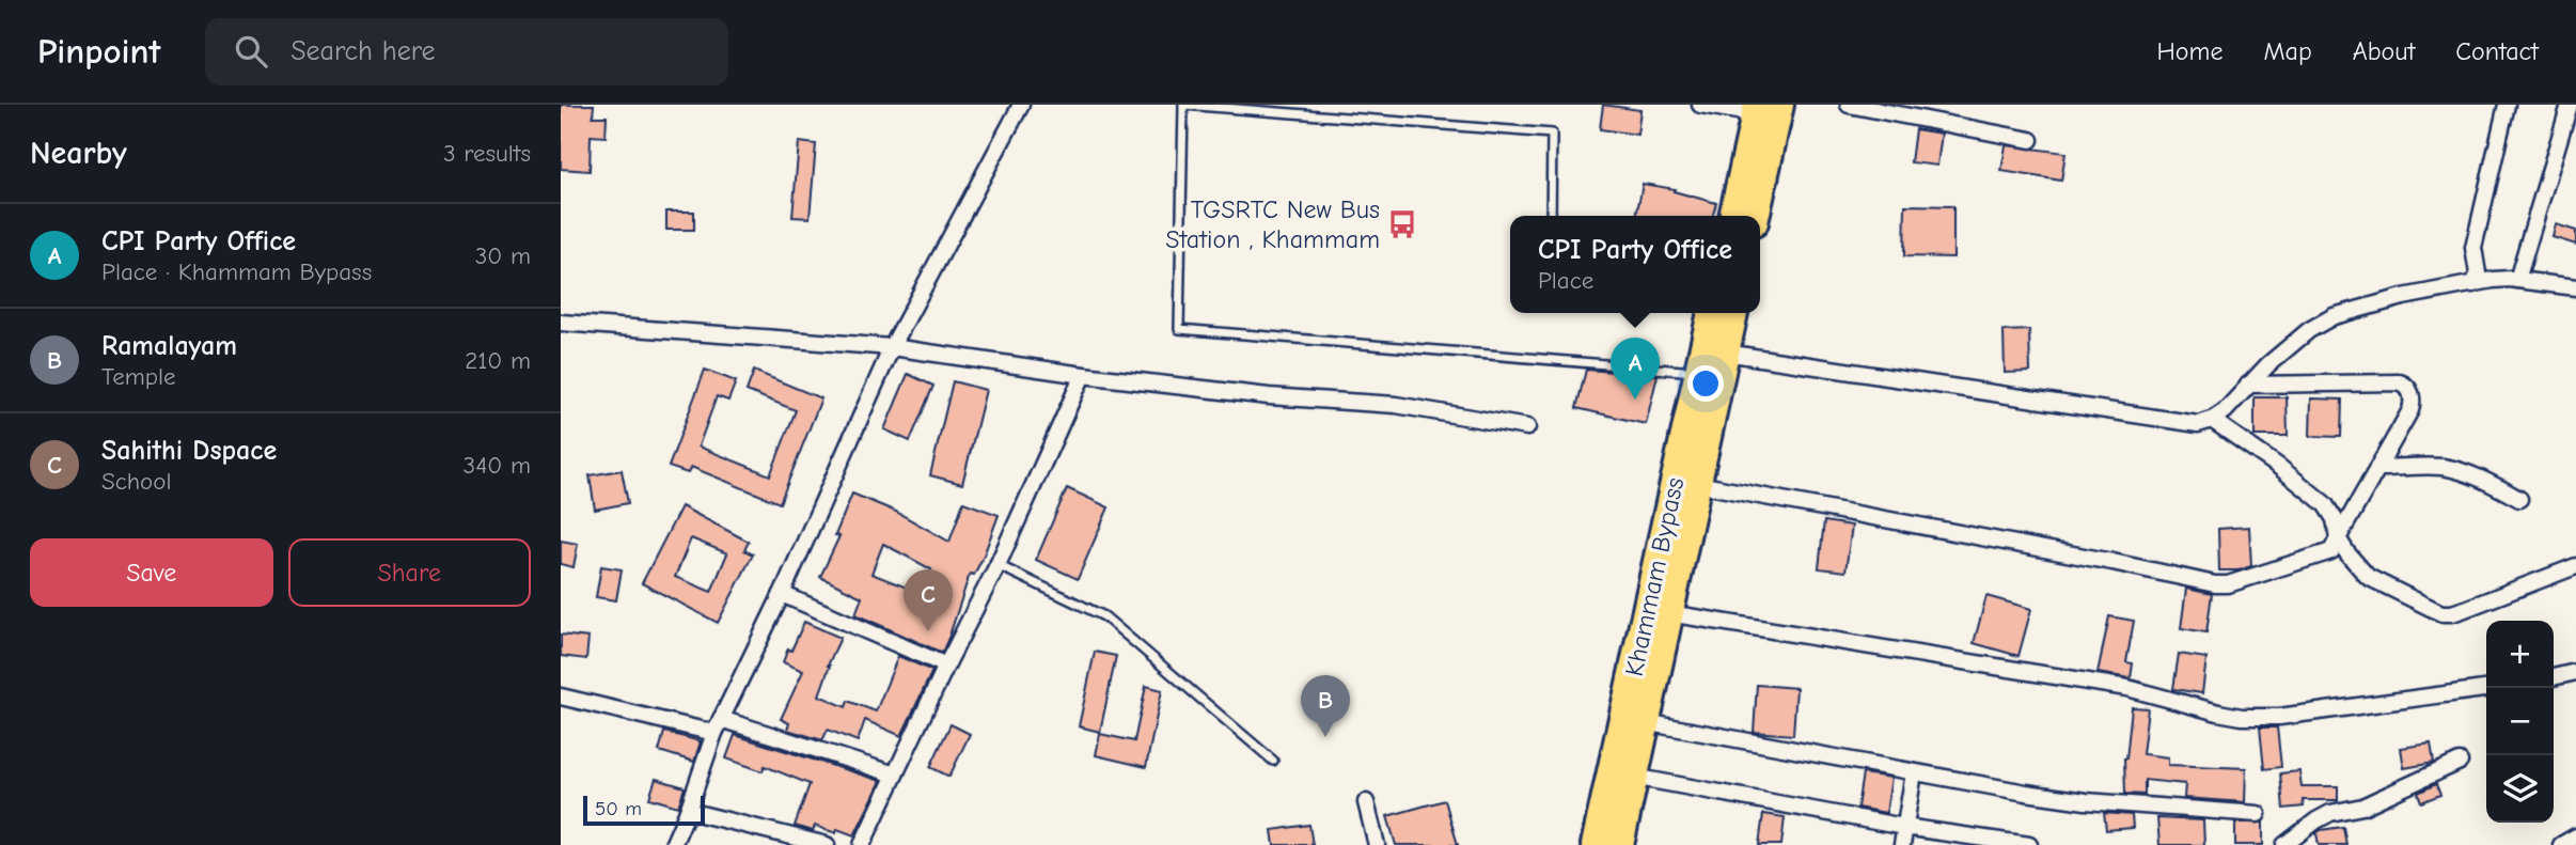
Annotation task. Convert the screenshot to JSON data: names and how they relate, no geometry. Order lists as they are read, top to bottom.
{
  "streets": {
    "highway": ["Khammam Bypass"]
  },
  "places": {
    "bus stop": ["TGSRTC New Bus Station , Khammam"]
  },
  "scale_bar": "50 m",
  "page": {
    "header": "Pinpoint",
    "search": "Search here",
    "nav": [
      "Home",
      "Map",
      "About",
      "Contact"
    ],
    "heading": ["Nearby", "3 results"],
    "list": [
      {
        "mark": "A",
        "name": "CPI Party Office",
        "note": "Place · Khammam Bypass",
        "value": "30 m"
      },
      {
        "mark": "B",
        "name": "Ramalayam",
        "note": "Temple",
        "value": "210 m"
      },
      {
        "mark": "C",
        "name": "Sahithi Dspace",
        "note": "School",
        "value": "340 m"
      }
    ],
    "popup": ["CPI Party Office", "Place"],
    "pins": ["A", "C", "B"],
    "buttons": ["Save", "Share"],
    "map_buttons": ["+", "−"],
    "scale": "50 m"
  }
}
